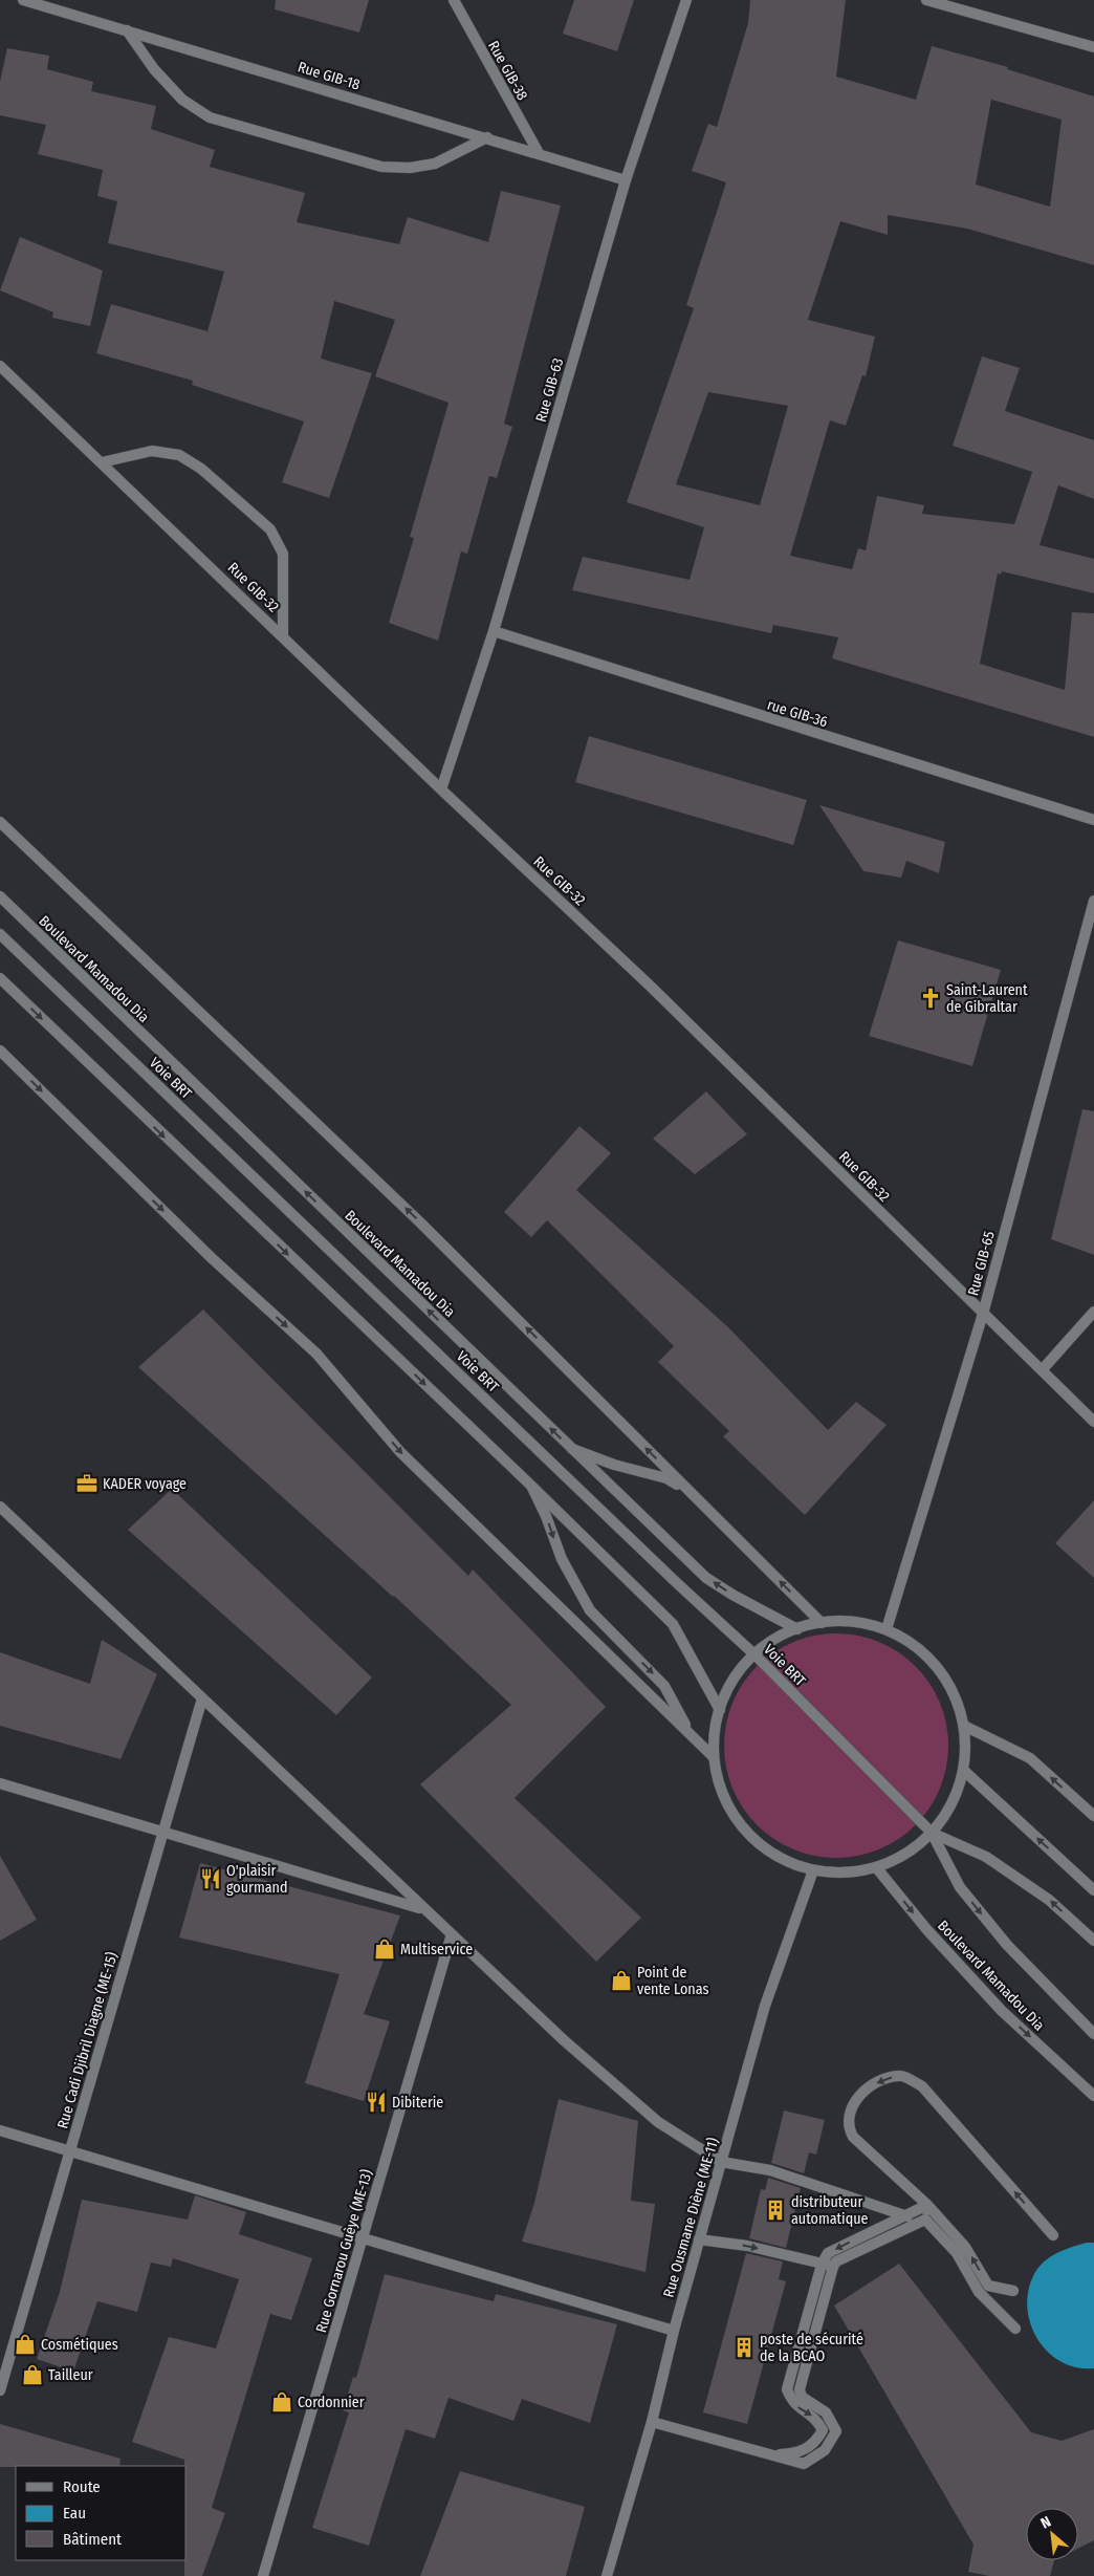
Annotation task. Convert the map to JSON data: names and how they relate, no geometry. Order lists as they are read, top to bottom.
{
  "streets": {
    "street": [
      "Rue GIB-38",
      "Rue GIB-18",
      "Rue GIB-63",
      "Rue GIB-32",
      "rue GIB-36",
      "Boulevard Mamadou Dia",
      "Voie BRT",
      "Rue GIB-65",
      "Rue Cadi Djibril Diagne (ME-15)",
      "Rue Ousmane Diène (ME-11)",
      "Rue Gornarou Guèye (ME-13)"
    ]
  },
  "crossings": [
    ["Rue GIB-38", "Rue GIB-18"],
    ["Rue GIB-18", "Rue GIB-63"],
    ["Rue GIB-63", "Rue GIB-32"],
    ["Rue GIB-63", "rue GIB-36"],
    ["Rue GIB-32", "Rue GIB-65"]
  ],
  "places": {
    "church": ["Saint-Laurent de Gibraltar"],
    "office": ["KADER voyage"],
    "restaurant": ["O'plaisir gourmand", "Dibiterie"],
    "shop": [
      "Multiservice",
      "Point de vente Lonas",
      "Cosmétiques",
      "Tailleur",
      "Cordonnier"
    ],
    "building": ["distributeur automatique", "poste de sécurité de la BCAO"]
  },
  "legend": ["Route", "Eau", "Bâtiment"],
  "north": "top left"
}
